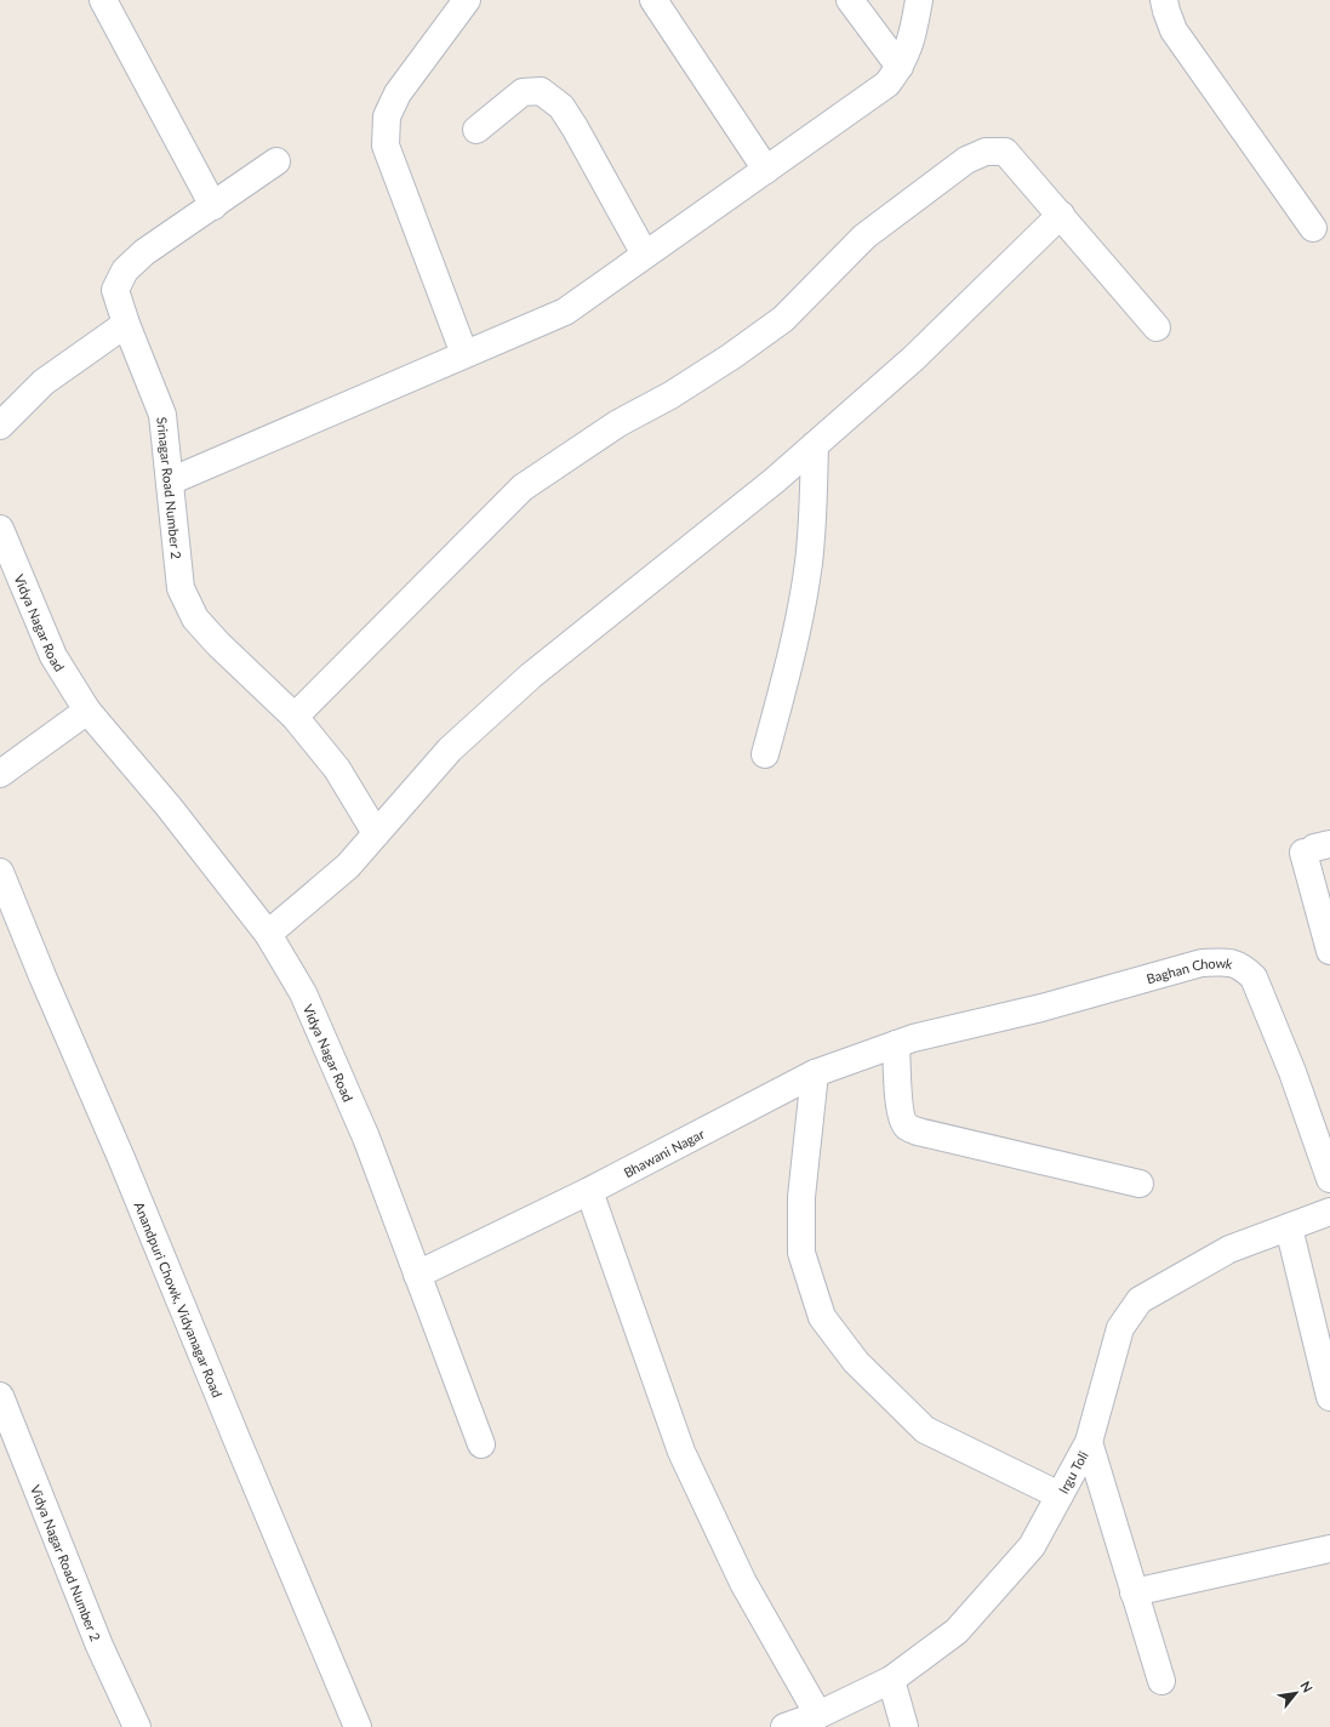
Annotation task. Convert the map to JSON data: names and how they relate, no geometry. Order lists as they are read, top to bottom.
{
  "streets": {
    "street": [
      "Srinagar Road Number 2",
      "Vidya Nagar Road",
      "Baghan Chowk",
      "Bhawani Nagar",
      "Anandpuri Chowk, Vidyanagar Road",
      "Irgu Toli",
      "Vidya Nagar Road Number 2"
    ]
  },
  "crossings": [
    ["Vidya Nagar Road", "Bhawani Nagar"],
    ["Baghan Chowk", "Bhawani Nagar"]
  ],
  "north": "top right"
}
